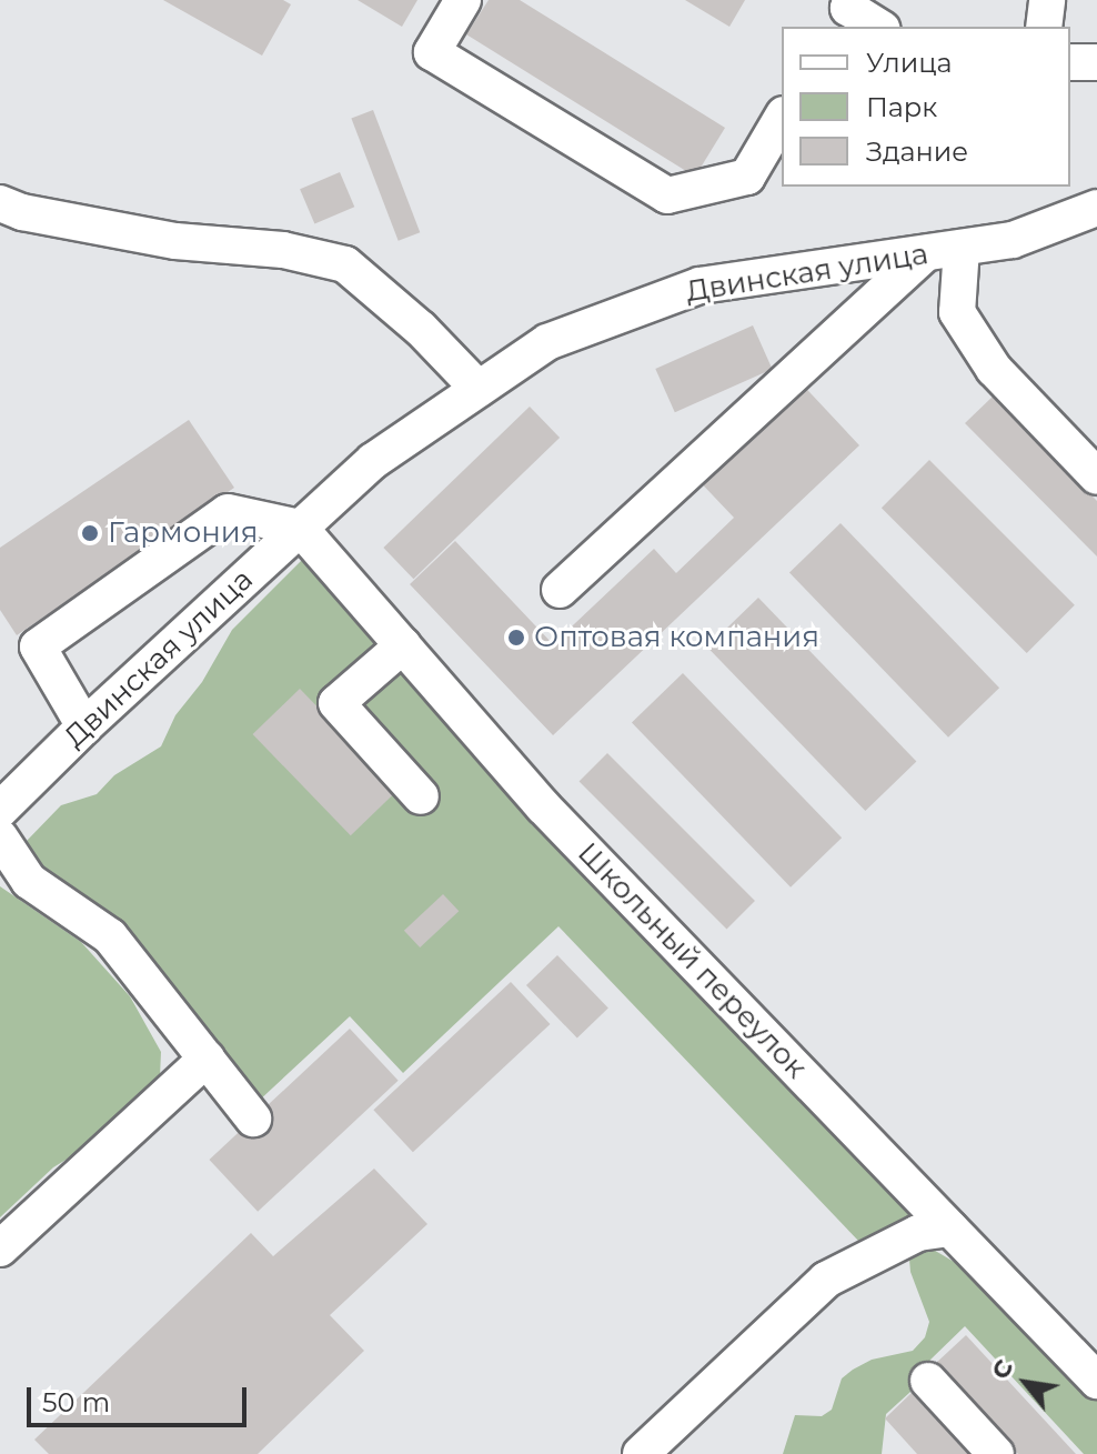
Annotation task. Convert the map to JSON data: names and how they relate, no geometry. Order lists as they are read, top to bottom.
{
  "streets": {
    "street": ["Двинская улица", "Школьный переулок"]
  },
  "crossings": [
    ["Двинская улица", "Школьный переулок"]
  ],
  "places": ["Гармония", "Оптовая компания"],
  "legend": ["Улица", "Парк", "Здание"],
  "scale_bar": "50 m",
  "north": "top left"
}
